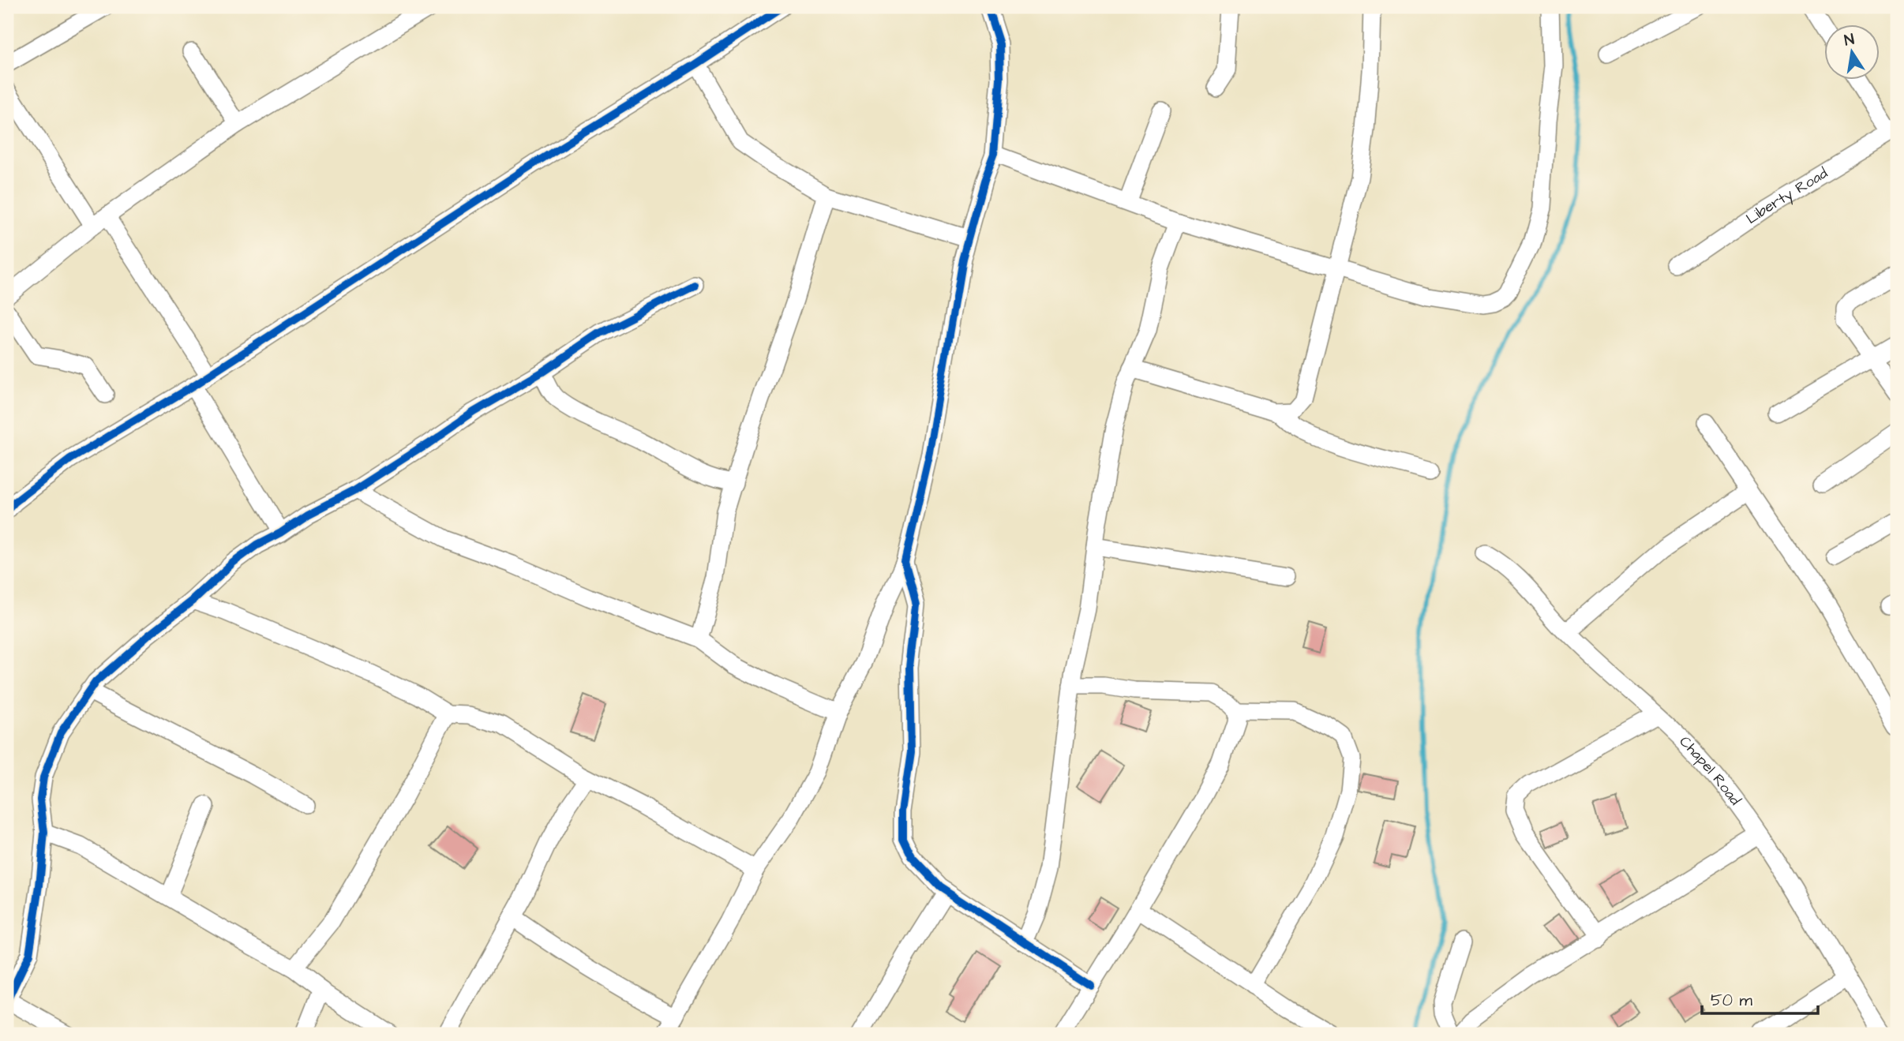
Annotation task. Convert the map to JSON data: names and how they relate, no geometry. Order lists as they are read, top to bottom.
{
  "streets": {
    "street": ["Liberty Road", "Chapel Road"]
  },
  "scale_bar": "50 m",
  "north": "top"
}
